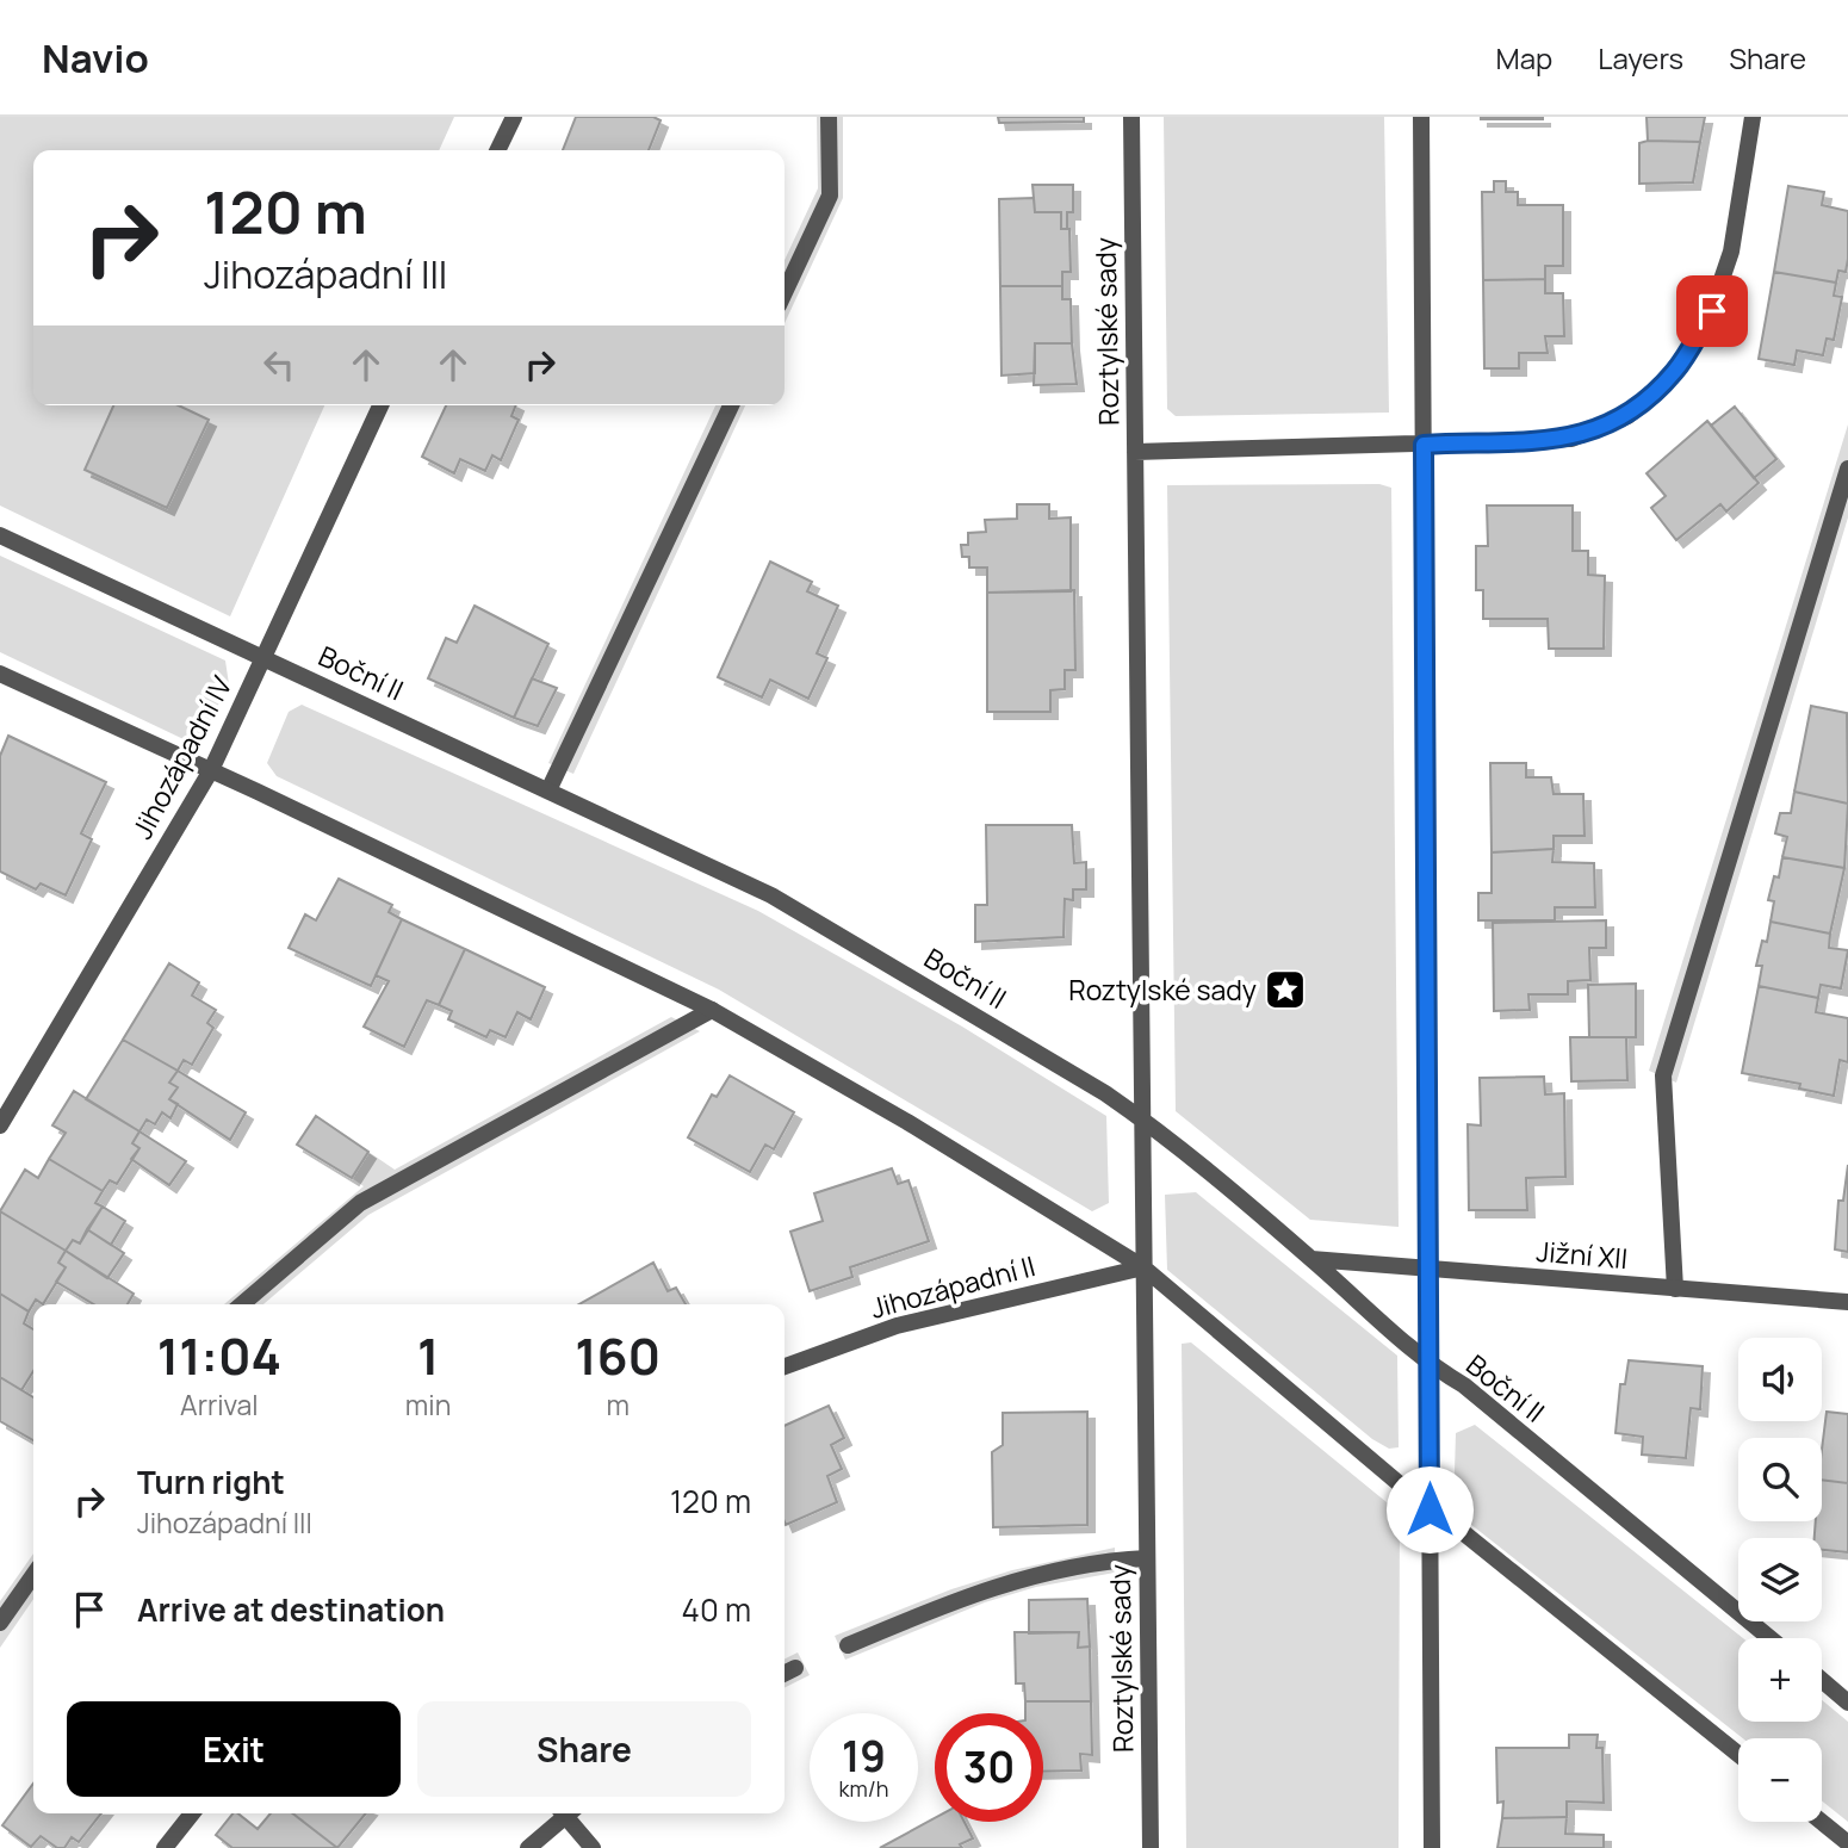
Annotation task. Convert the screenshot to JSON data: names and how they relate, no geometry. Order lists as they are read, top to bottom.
{
  "streets": {
    "street": [
      "Roztylské sady",
      "Boční II",
      "Jihozápadní IV",
      "Jižní XII",
      "Jihozápadní II"
    ]
  },
  "crossings": [
    ["Roztylské sady", "Boční II"],
    ["Roztylské sady", "Jihozápadní II"],
    ["Boční II", "Jihozápadní IV"],
    ["Boční II", "Jižní XII"]
  ],
  "places": {
    "place": ["Roztylské sady"]
  },
  "page": {
    "header": "Navio",
    "nav": ["Map", "Layers", "Share"],
    "turn": ["120 m", "Jihozápadní III"],
    "eta": [
      "11:04",
      "Arrival",
      "1",
      "min",
      "160",
      "m"
    ],
    "map_buttons": ["+", "−"],
    "list": [
      {
        "name": "Turn right",
        "note": "Jihozápadní III",
        "value": "120 m"
      },
      {
        "name": "Arrive at destination",
        "value": "40 m"
      }
    ],
    "buttons": ["Exit", "Share"],
    "speed": "19 km/h",
    "limit": "30"
  }
}
